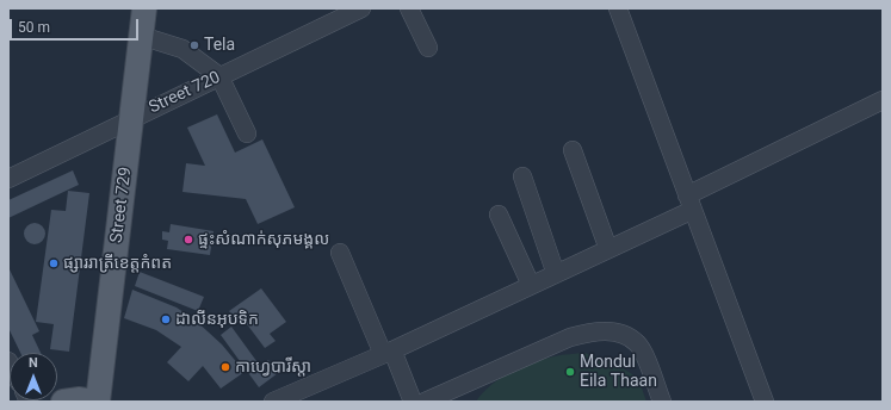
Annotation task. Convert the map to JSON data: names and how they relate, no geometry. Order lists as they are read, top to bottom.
{
  "streets": {
    "main road": ["Street 729"],
    "street": ["Street 720"]
  },
  "crossings": [
    ["Street 720", "Street 729"]
  ],
  "places": [
    "Tela",
    "ផ្ទះសំណាក់សុភមង្គល",
    "ផ្សាររាត្រីខេត្តកំពត",
    "ដាលីនអុបទិក",
    "កាហ្វេបារីស្តា",
    "Mondul Eila Thaan"
  ],
  "scale_bar": "50 m",
  "north": "top"
}
